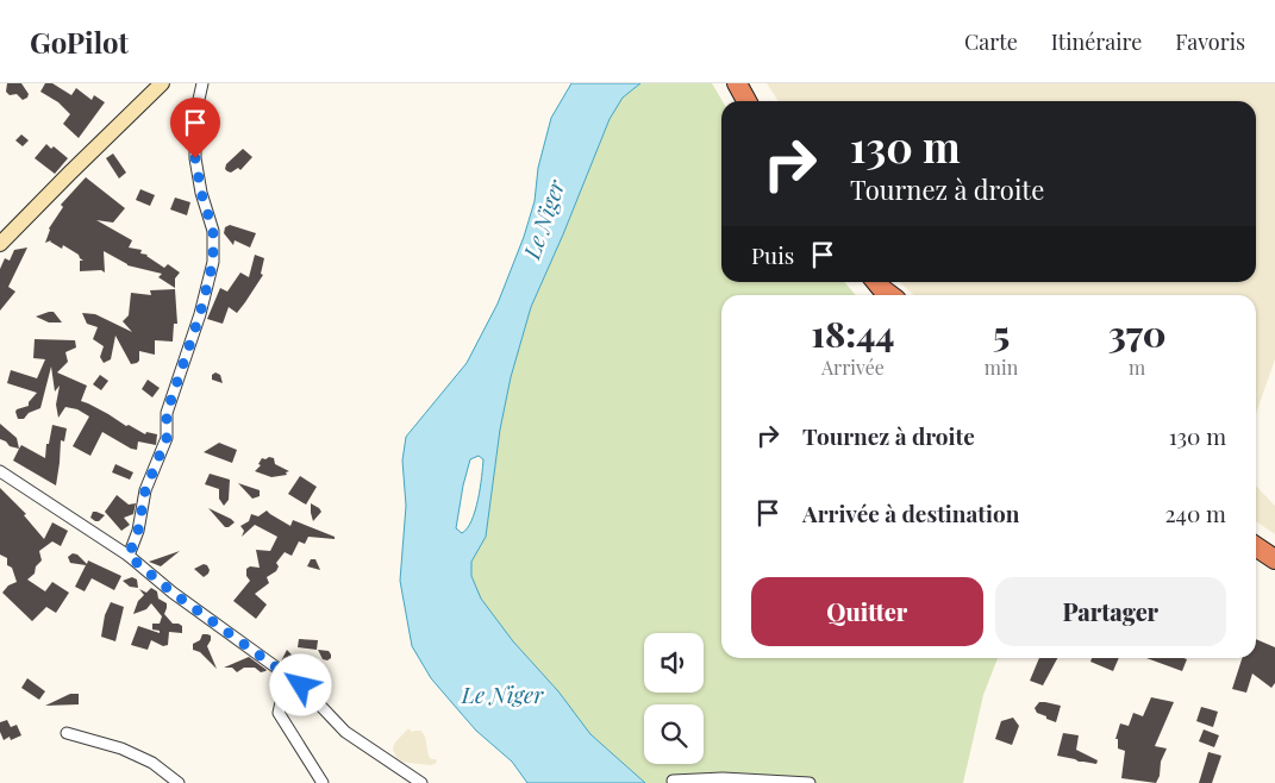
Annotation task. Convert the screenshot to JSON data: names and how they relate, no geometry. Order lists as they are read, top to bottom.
{
  "water": ["Le Niger"],
  "page": {
    "header": "GoPilot",
    "nav": ["Carte", "Itinéraire", "Favoris"],
    "turn": ["130 m", "Tournez à droite"],
    "then": "Puis",
    "eta": [
      "18:44",
      "Arrivée",
      "5",
      "min",
      "370",
      "m"
    ],
    "list": [
      {
        "name": "Tournez à droite",
        "value": "130 m"
      },
      {
        "name": "Arrivée à destination",
        "value": "240 m"
      }
    ],
    "buttons": ["Quitter", "Partager"]
  }
}
